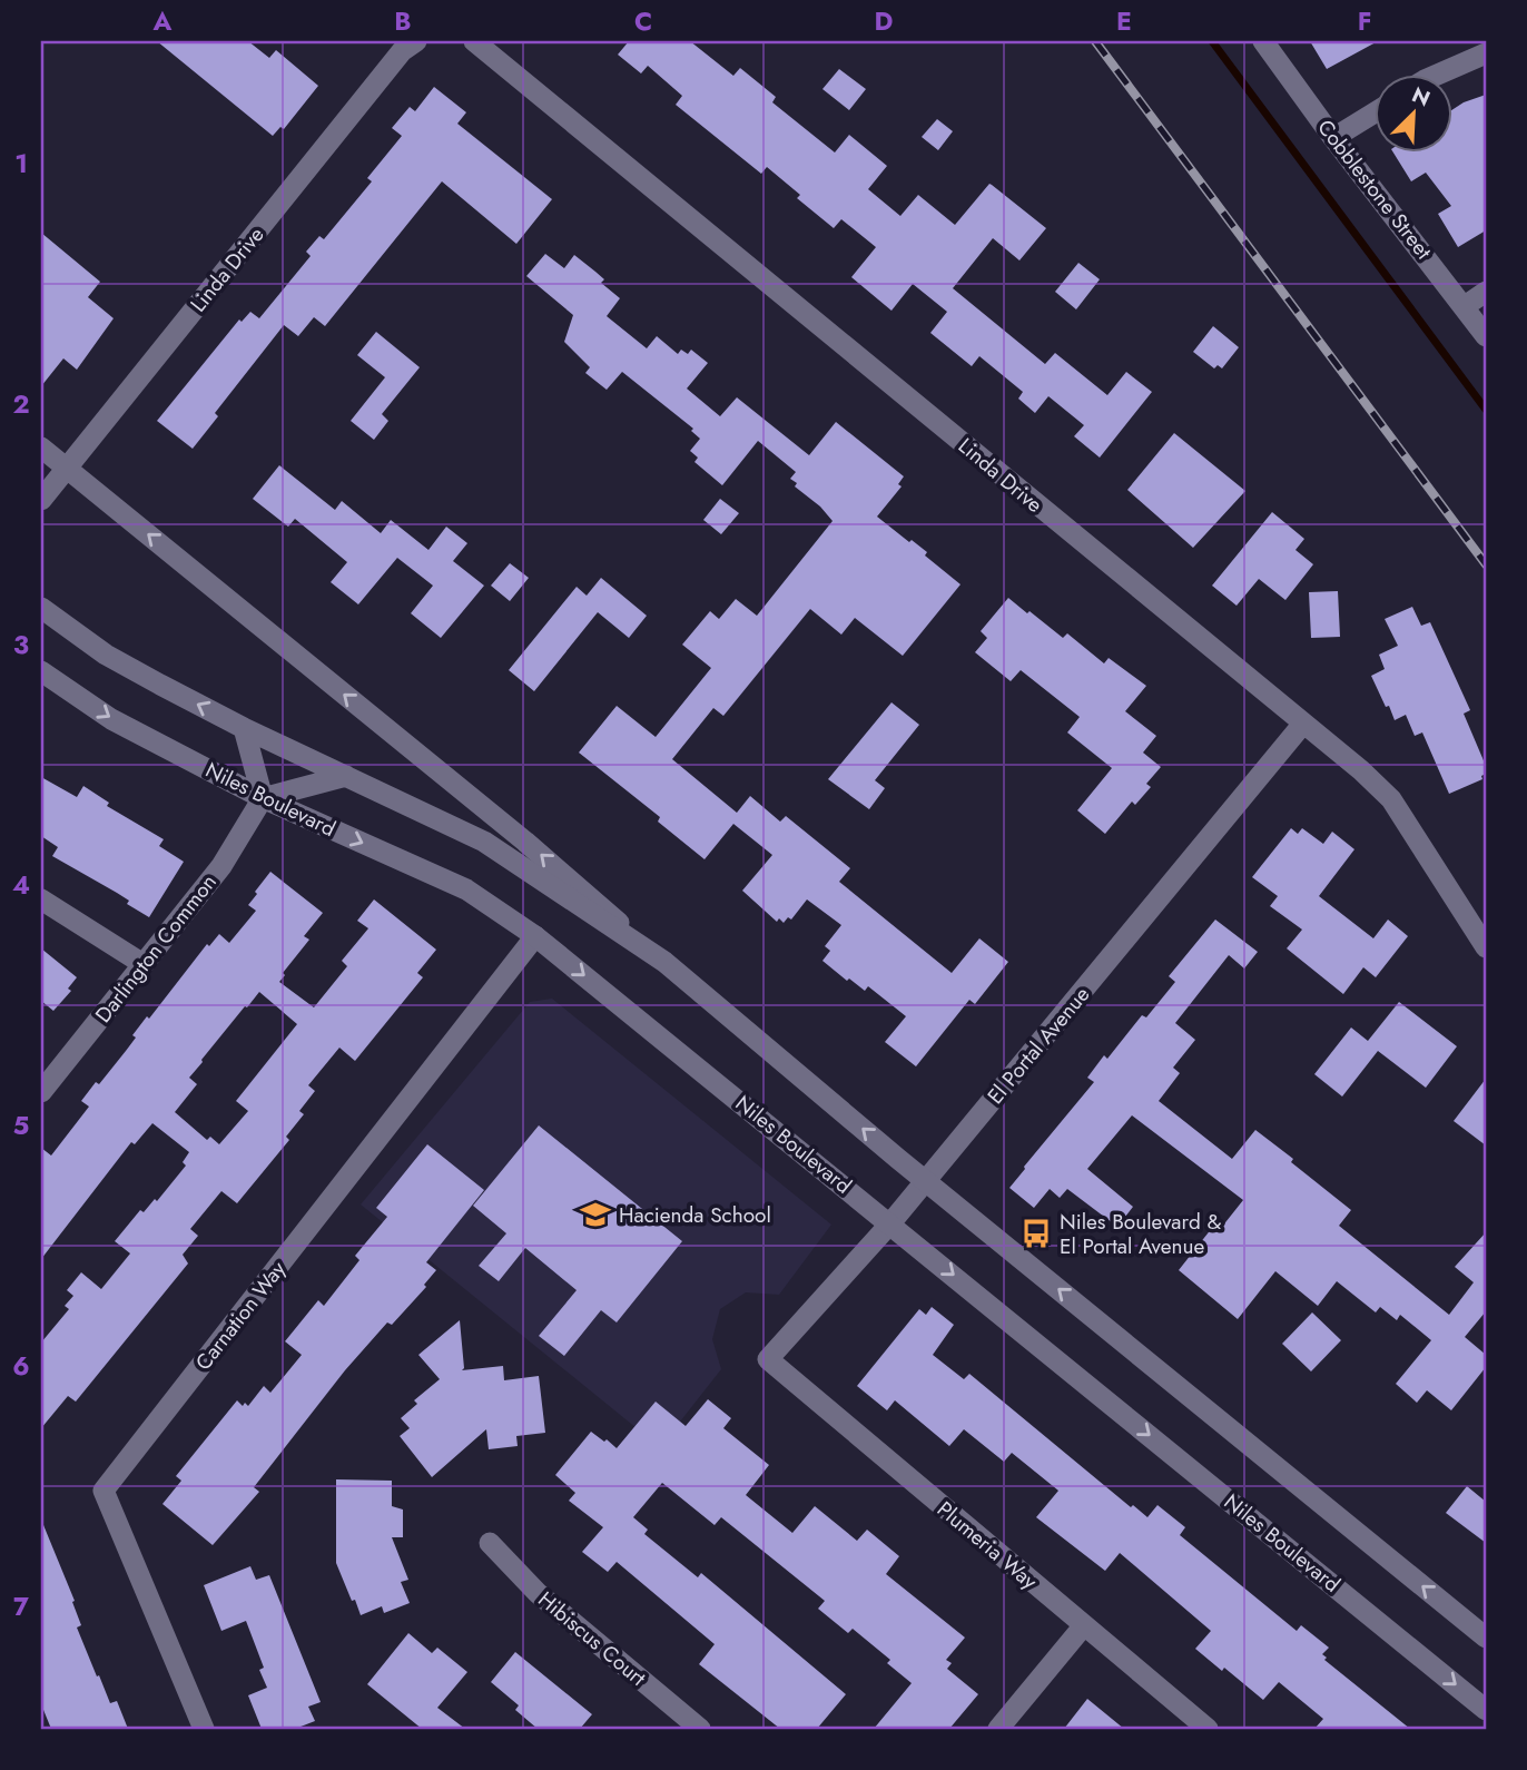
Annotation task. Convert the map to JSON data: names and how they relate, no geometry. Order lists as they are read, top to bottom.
{
  "streets": {
    "street": [
      "Cobblestone Street",
      "Linda Drive",
      "Niles Boulevard",
      "Darlington Common",
      "El Portal Avenue",
      "Carnation Way",
      "Plumeria Way",
      "Hibiscus Court"
    ]
  },
  "crossings": [
    ["Linda Drive", "El Portal Avenue"],
    ["Niles Boulevard", "Darlington Common"],
    ["Niles Boulevard", "El Portal Avenue"],
    ["Niles Boulevard", "Carnation Way"],
    ["El Portal Avenue", "Plumeria Way"]
  ],
  "places": {
    "school or university": ["Hacienda School"],
    "bus stop": ["Niles Boulevard & El Portal Avenue"]
  },
  "north": "top right",
  "grid": {
    "columns": [
      "A",
      "B",
      "C",
      "D",
      "E",
      "F"
    ],
    "rows": [
      "1",
      "2",
      "3",
      "4",
      "5",
      "6",
      "7"
    ]
  }
}
